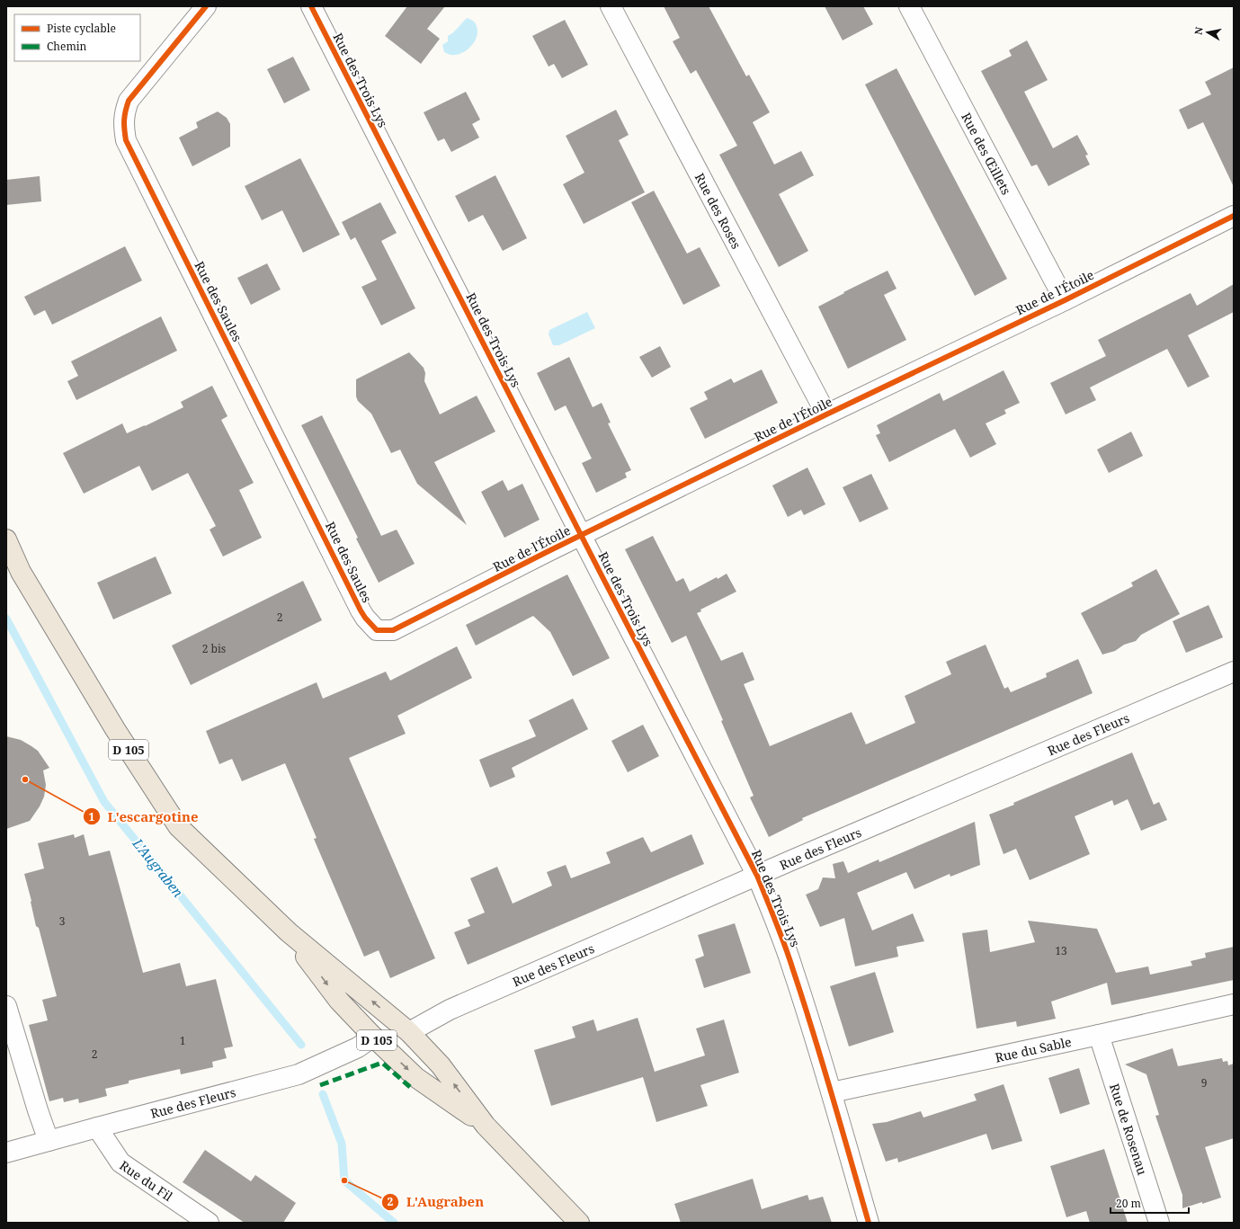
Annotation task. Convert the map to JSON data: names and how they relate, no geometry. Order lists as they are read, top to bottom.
{
  "streets": {
    "main road": ["D 105"],
    "street": [
      "Rue des Trois Lys",
      "Rue des Œillets",
      "Rue des Roses",
      "Rue de l'Étoile",
      "Rue des Saules",
      "Rue des Fleurs",
      "Rue du Sable",
      "Rue de Rosenau",
      "Rue du Fil"
    ]
  },
  "crossings": [
    ["Rue des Trois Lys", "Rue de l'Étoile"],
    ["Rue des Trois Lys", "Rue des Fleurs"],
    ["Rue des Trois Lys", "Rue du Sable"],
    ["Rue des Œillets", "Rue de l'Étoile"],
    ["Rue des Roses", "Rue de l'Étoile"],
    ["Rue de l'Étoile", "Rue des Saules"],
    ["Rue des Fleurs", "D 105"],
    ["Rue des Fleurs", "Rue du Fil"],
    ["Rue du Sable", "Rue de Rosenau"]
  ],
  "water": ["L'Augraben"],
  "places": ["L'escargotine", "L'Augraben"],
  "house_numbers": [
    "2",
    "2 bis",
    "3",
    "13",
    "1",
    "2",
    "9"
  ],
  "legend": ["Piste cyclable", "Chemin"],
  "scale_bar": "20 m",
  "north": "left"
}
